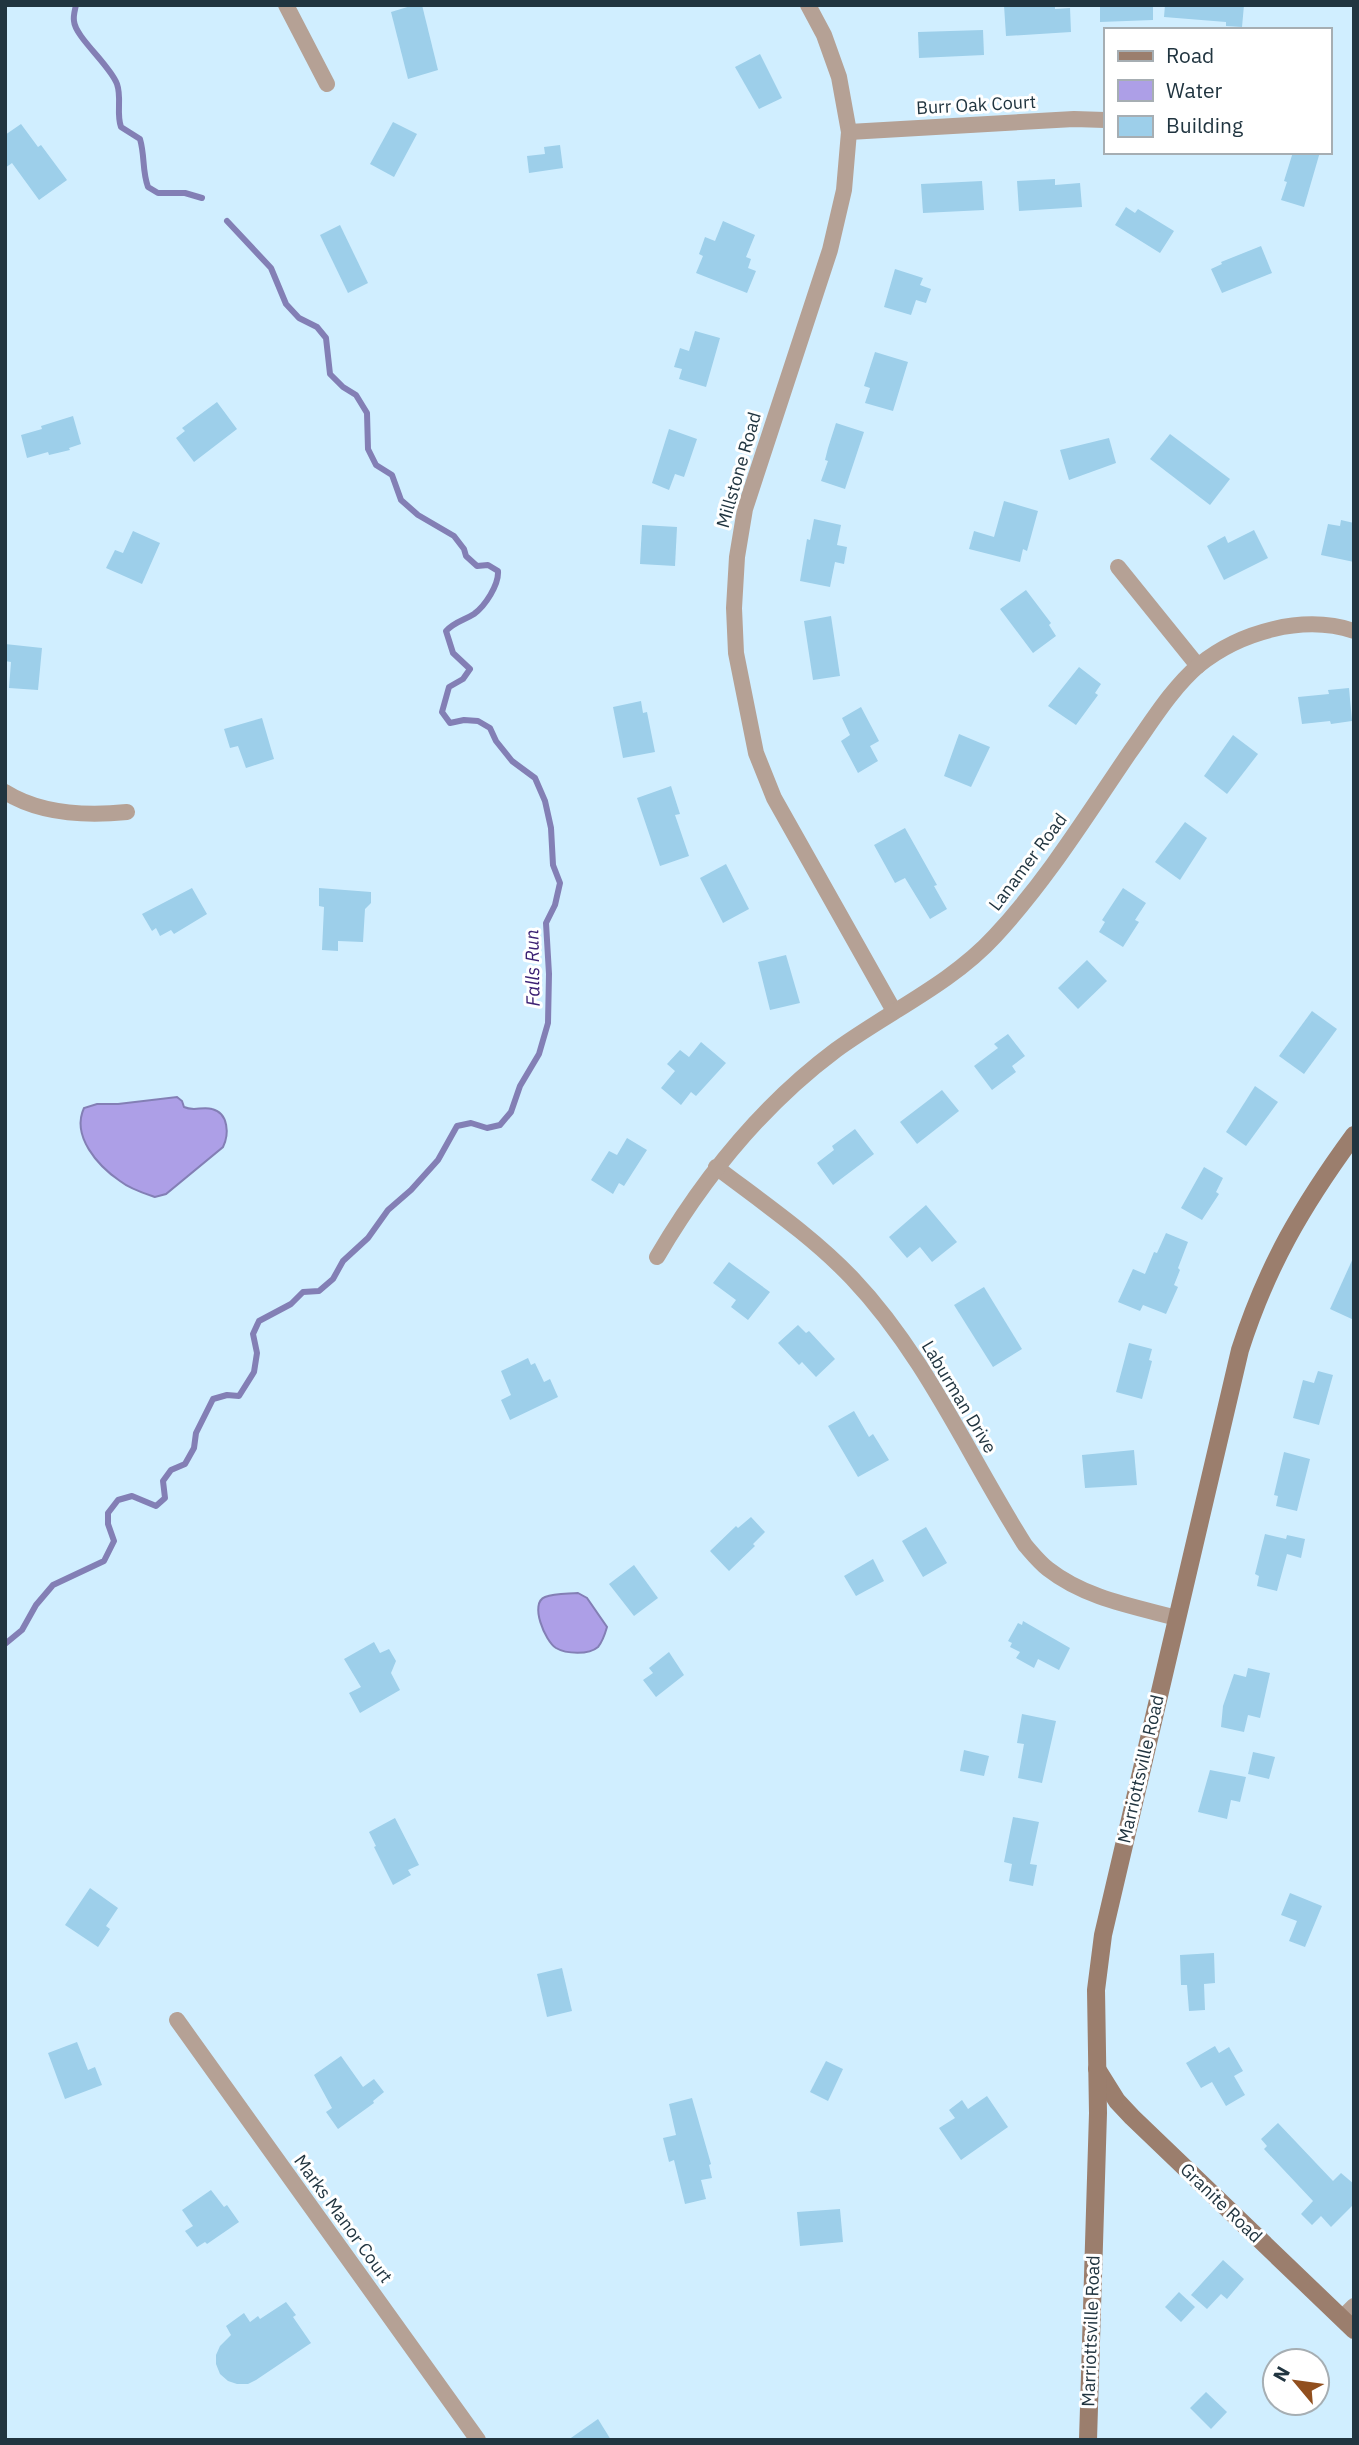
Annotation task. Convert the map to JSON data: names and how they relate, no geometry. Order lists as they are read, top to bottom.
{
  "streets": {
    "main road": ["Marriottsville Road", "Granite Road"],
    "street": [
      "Burr Oak Court",
      "Millstone Road",
      "Lanamer Road",
      "Laburman Drive",
      "Marks Manor Court"
    ]
  },
  "crossings": [
    ["Burr Oak Court", "Millstone Road"],
    ["Millstone Road", "Lanamer Road"],
    ["Lanamer Road", "Laburman Drive"],
    ["Laburman Drive", "Marriottsville Road"],
    ["Marriottsville Road", "Granite Road"]
  ],
  "water": ["Falls Run"],
  "legend": ["Road", "Water", "Building"],
  "north": "top left"
}
